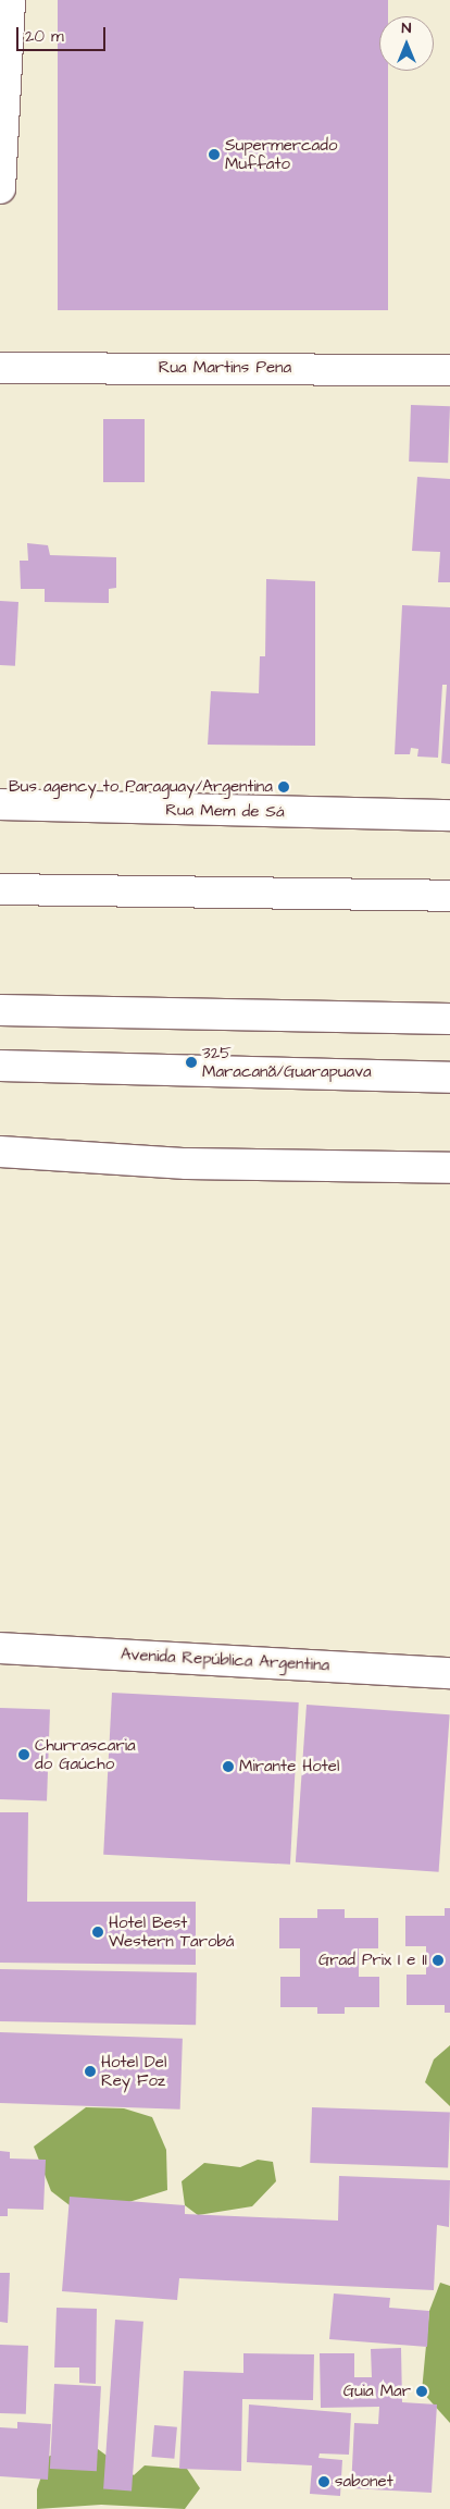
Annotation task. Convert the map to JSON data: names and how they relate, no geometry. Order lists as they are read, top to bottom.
{
  "streets": {
    "street": ["Rua Martins Pena", "Rua Mem de Sá", "Avenida República Argentina"]
  },
  "places": [
    "Supermercado Muffato",
    "Bus agency to Paraguay/Argentina",
    "325 Maracanã/Guarapuava",
    "Churrascaria do Gaúcho",
    "Mirante Hotel",
    "Hotel Best Western Tarobá",
    "Grad Prix I e II",
    "Hotel Del Rey Foz",
    "Guia Mar",
    "sabonet"
  ],
  "scale_bar": "20 m",
  "north": "top"
}
